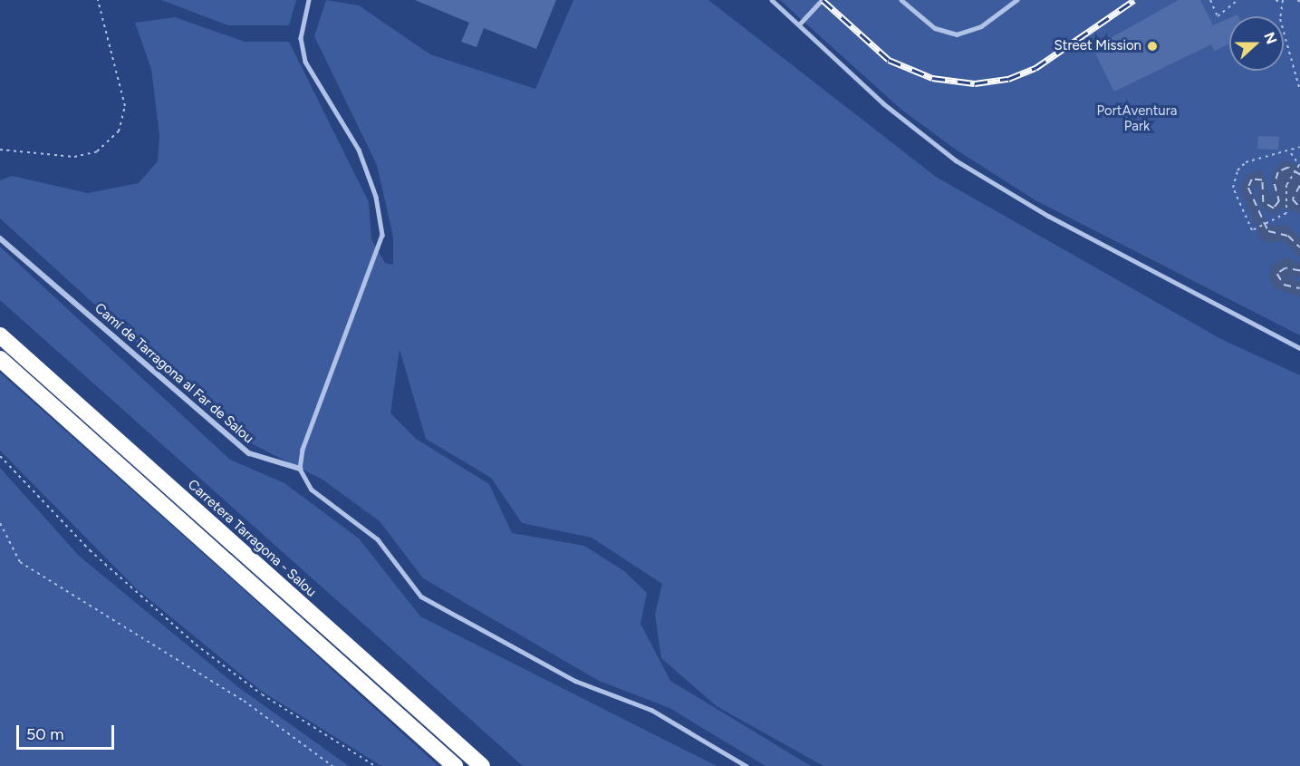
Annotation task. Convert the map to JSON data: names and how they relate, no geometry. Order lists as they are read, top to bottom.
{
  "streets": {
    "highway": ["Carretera Tarragona - Salou"],
    "street": ["Camí de Tarragona al Far de Salou"]
  },
  "parks": ["PortAventura Park"],
  "places": ["Street Mission"],
  "scale_bar": "50 m",
  "north": "right"
}
